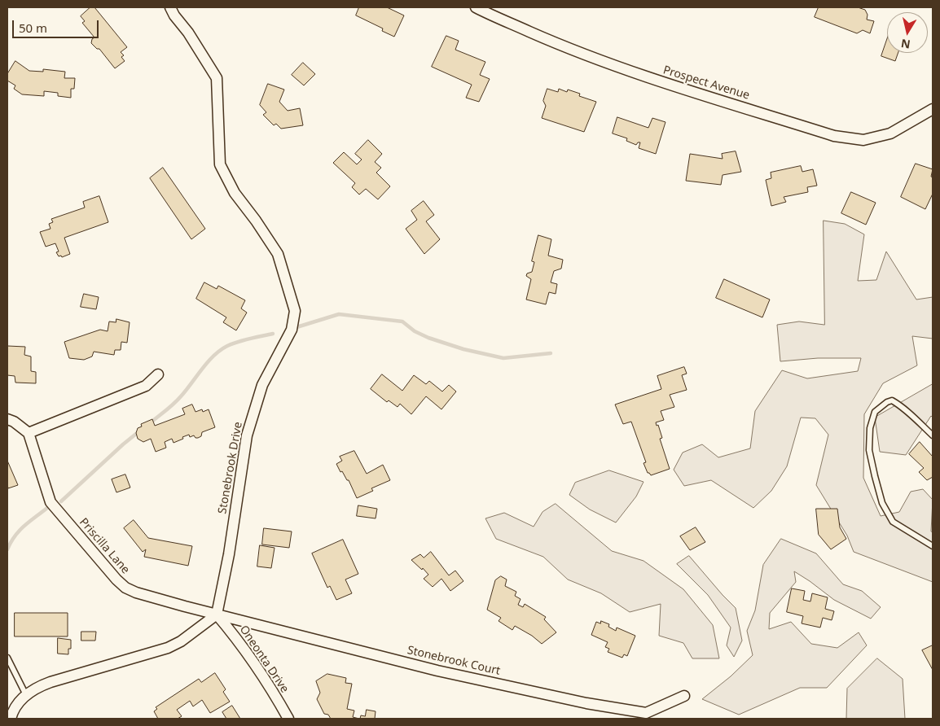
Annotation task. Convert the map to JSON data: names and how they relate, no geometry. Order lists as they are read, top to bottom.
{
  "streets": {
    "street": [
      "Prospect Avenue",
      "Stonebrook Drive",
      "Priscilla Lane",
      "Oneonta Drive",
      "Stonebrook Court"
    ]
  },
  "crossings": [
    ["Stonebrook Drive", "Priscilla Lane"],
    ["Stonebrook Drive", "Oneonta Drive"],
    ["Stonebrook Drive", "Stonebrook Court"],
    ["Priscilla Lane", "Oneonta Drive"],
    ["Priscilla Lane", "Stonebrook Court"],
    ["Oneonta Drive", "Stonebrook Court"]
  ],
  "scale_bar": "50 m",
  "north": "bottom"
}
